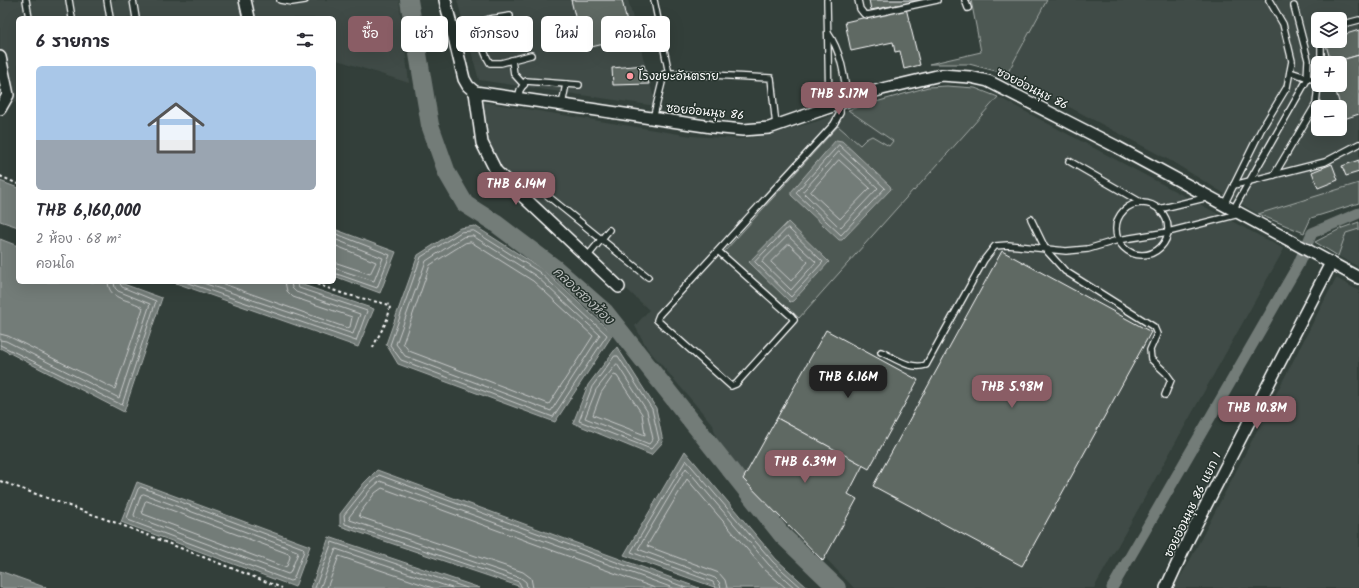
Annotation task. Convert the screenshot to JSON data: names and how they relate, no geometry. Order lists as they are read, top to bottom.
{
  "streets": {
    "street": ["ซอยอ่อนนุช 86", "ซอยอ่อนนุช 86 แยก 1"]
  },
  "crossings": [
    ["ซอยอ่อนนุช 86", "ซอยอ่อนนุช 86 แยก 1"]
  ],
  "water": ["คลองสองห้อง"],
  "places": ["โรงขยะอันตราย"],
  "page": {
    "map_buttons": ["+", "−"],
    "chip": [
      "ซื้อ",
      "เช่า",
      "ตัวกรอง",
      "ใหม่",
      "คอนโด"
    ],
    "heading": "6 รายการ",
    "list": [
      {
        "name": "THB 6,160,000",
        "note": "2 ห้อง · 68 m² · คอนโด"
      }
    ],
    "price": [
      "THB 5.17M",
      "THB 6.14M",
      "THB 6.16M",
      "THB 5.98M",
      "THB 10.8M",
      "THB 6.39M"
    ]
  }
}
